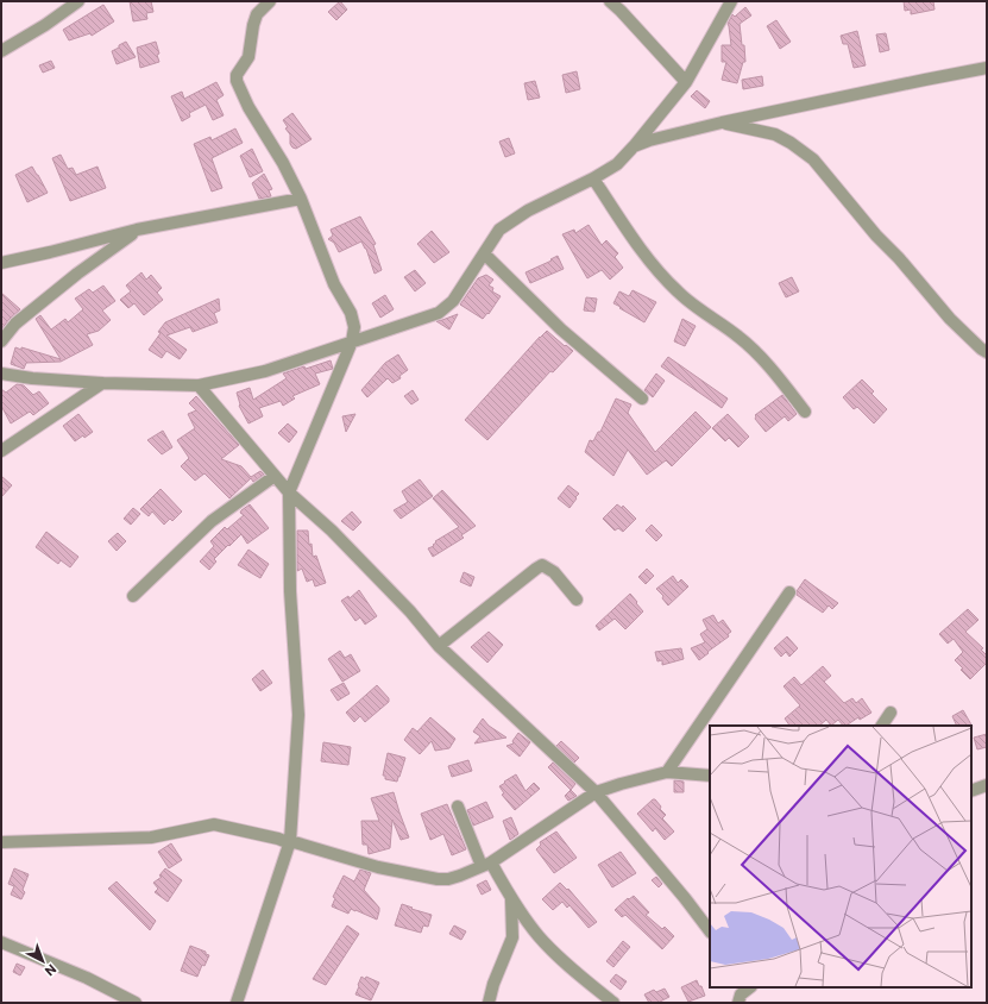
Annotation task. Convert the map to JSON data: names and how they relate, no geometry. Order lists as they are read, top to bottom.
{
  "north": "bottom right"
}
